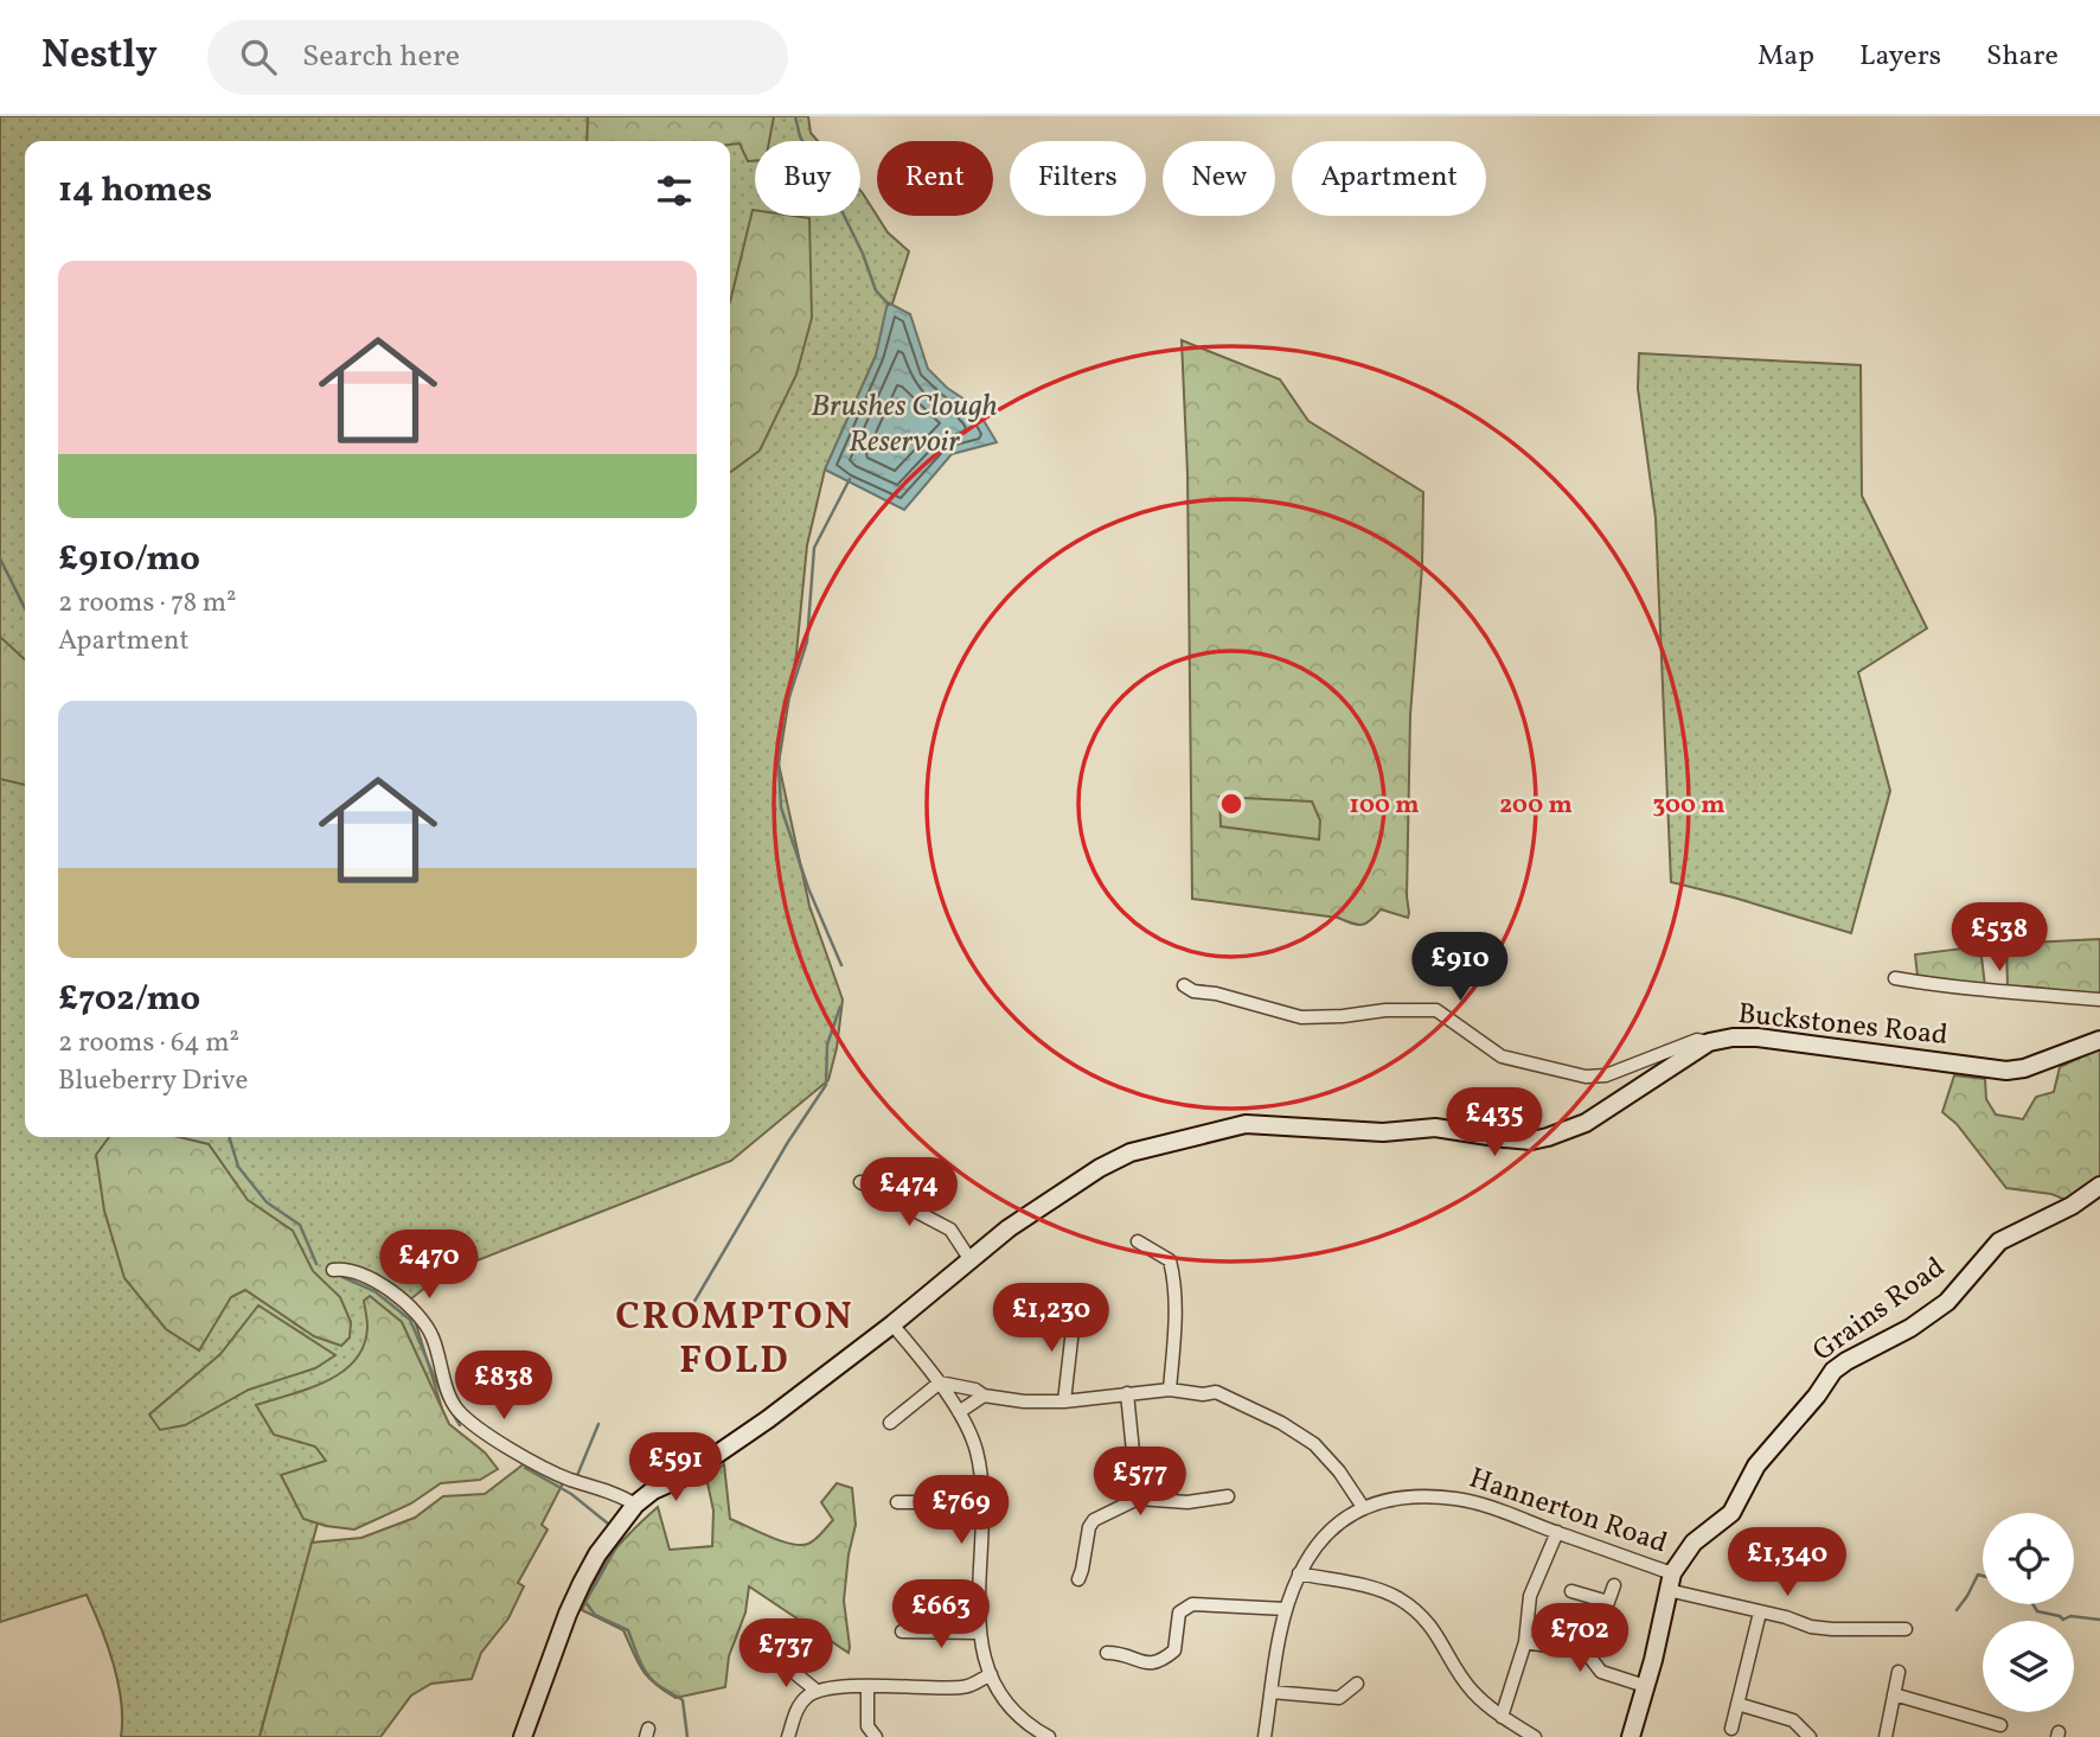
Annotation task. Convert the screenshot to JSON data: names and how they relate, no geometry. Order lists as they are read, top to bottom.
{
  "streets": {
    "main road": ["Buckstones Road", "Grains Road"],
    "street": ["Hannerton Road"]
  },
  "crossings": [
    ["Grains Road", "Hannerton Road"]
  ],
  "districts": ["CROMPTON FOLD"],
  "water": ["Brushes Clough Reservoir"],
  "page": {
    "header": "Nestly",
    "search": "Search here",
    "nav": ["Map", "Layers", "Share"],
    "chip": [
      "Buy",
      "Rent",
      "Filters",
      "New",
      "Apartment"
    ],
    "heading": "14 homes",
    "list": [
      {
        "name": "£910/mo",
        "note": "2 rooms · 78 m² · Apartment"
      },
      {
        "name": "£702/mo",
        "note": "2 rooms · 64 m² · Blueberry Drive"
      }
    ],
    "price": [
      "£538",
      "£910",
      "£435",
      "£474",
      "£470",
      "£1,230",
      "£838",
      "£591",
      "£577",
      "£769",
      "£1,340",
      "£663",
      "£702",
      "£737"
    ]
  },
  "rings": ["100 m", "200 m", "300 m"]
}
